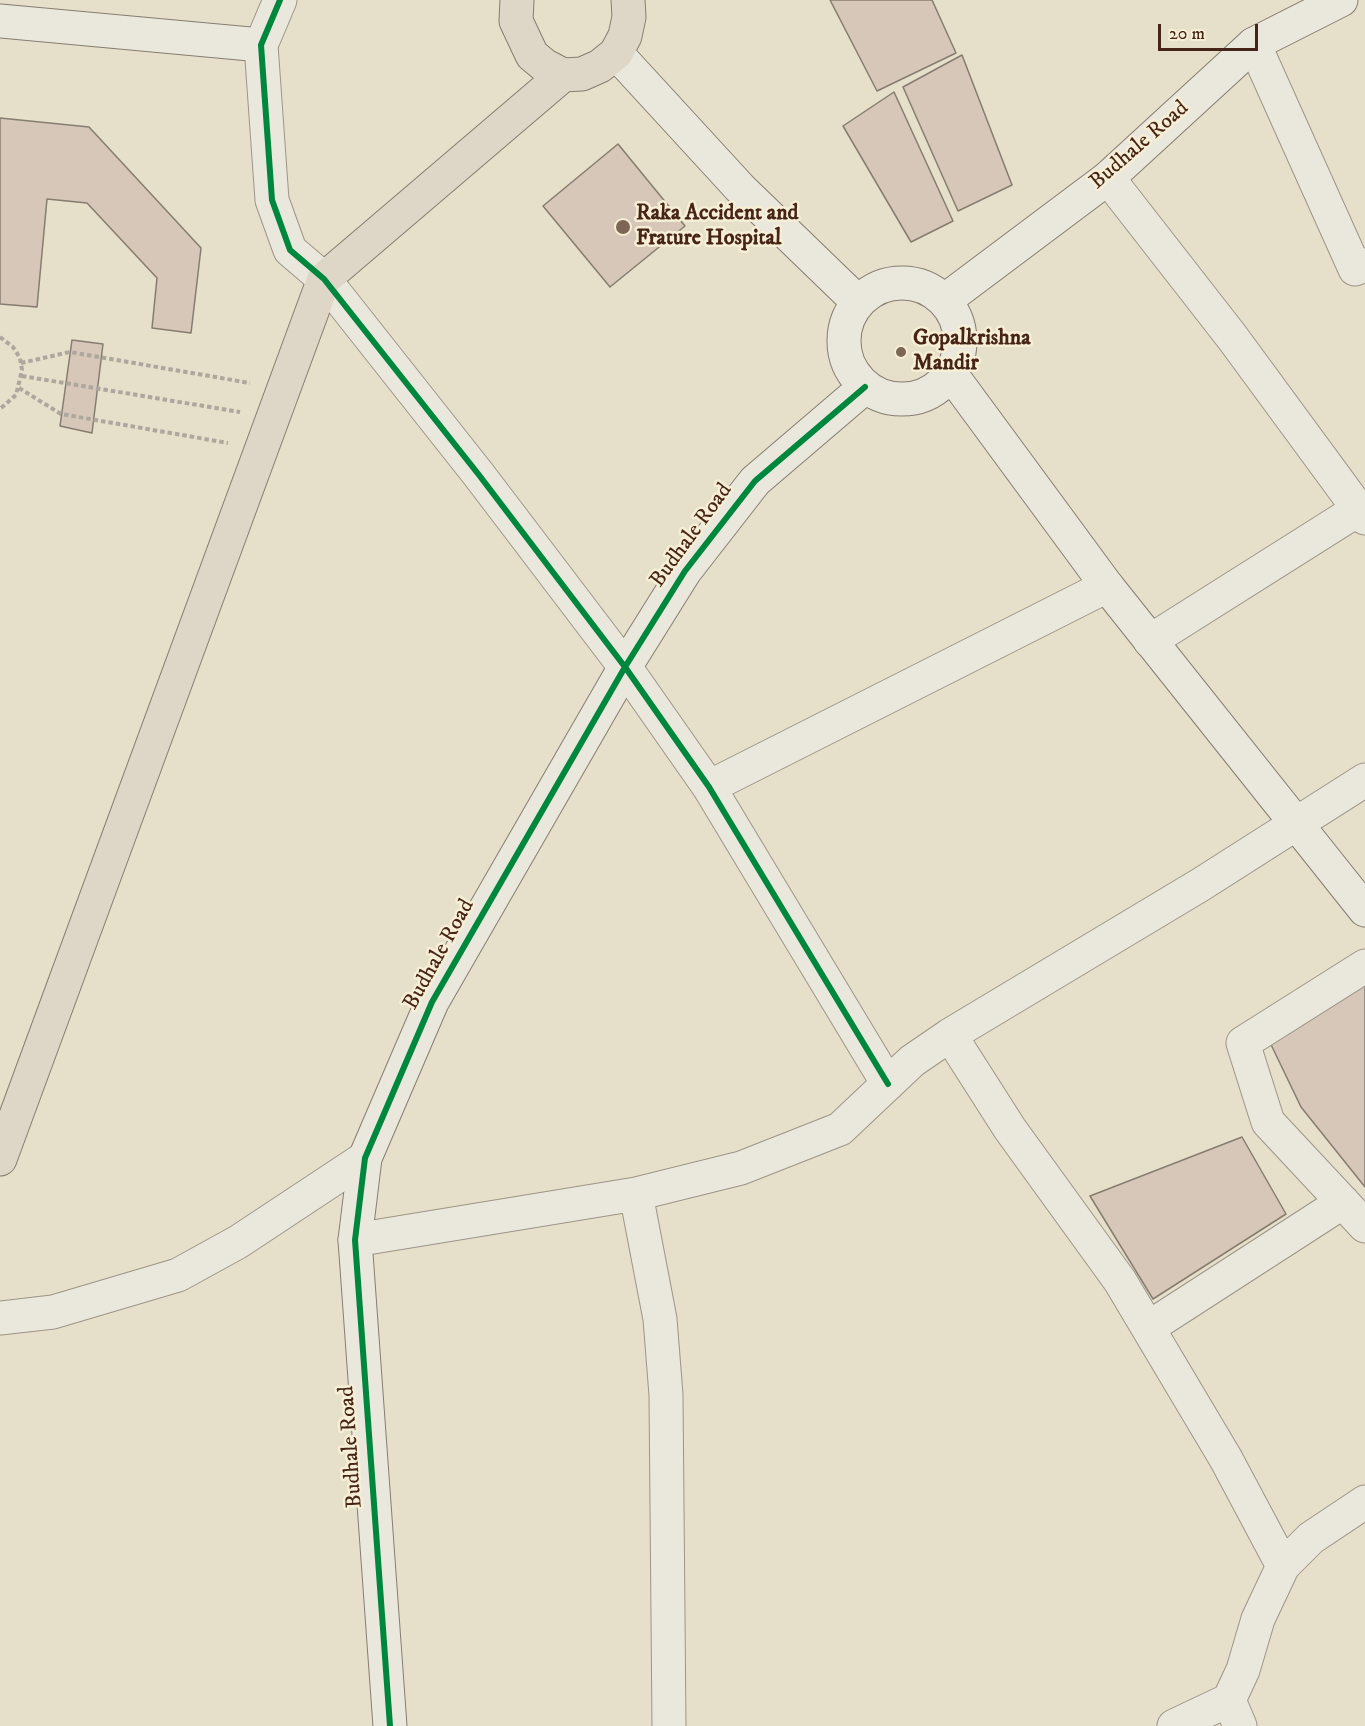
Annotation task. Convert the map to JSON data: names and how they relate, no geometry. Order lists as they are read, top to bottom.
{
  "streets": {
    "street": ["Budhale Road"]
  },
  "places": ["Raka Accident and Frature Hospital", "Gopalkrishna Mandir"],
  "scale_bar": "20 m"
}
